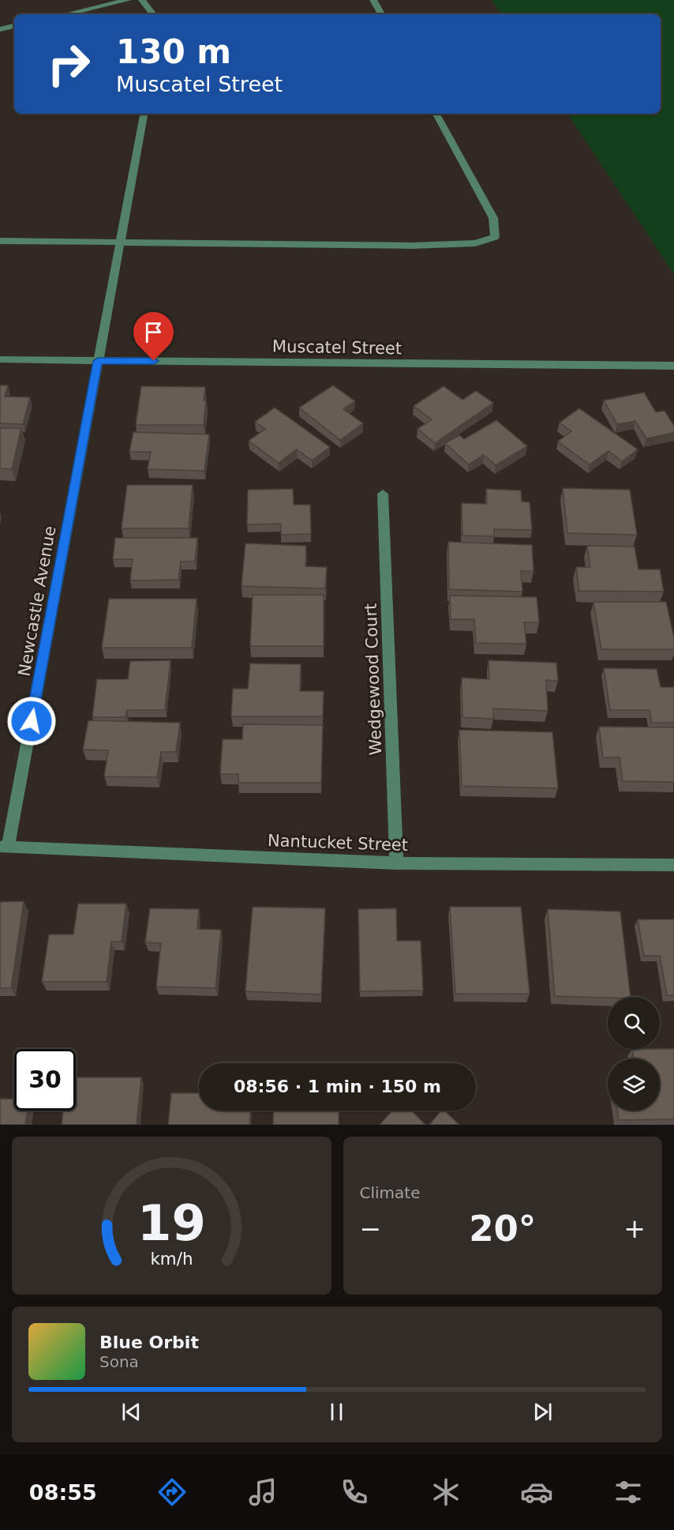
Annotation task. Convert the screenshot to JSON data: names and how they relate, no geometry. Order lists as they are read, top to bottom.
{
  "streets": {
    "street": [
      "Muscatel Street",
      "Newcastle Avenue",
      "Wedgewood Court",
      "Nantucket Street"
    ]
  },
  "crossings": [
    ["Muscatel Street", "Newcastle Avenue"],
    ["Newcastle Avenue", "Nantucket Street"],
    ["Wedgewood Court", "Nantucket Street"]
  ],
  "page": {
    "turn": ["130 m", "Muscatel Street"],
    "limit": "30",
    "trip": "08:56 · 1 min · 150 m",
    "tile": "Climate",
    "heat": ["−", "20°", "+"],
    "song": ["Blue Orbit", "Sona"],
    "tabs": "08:55",
    "gauge": ["19", "km/h"]
  }
}
